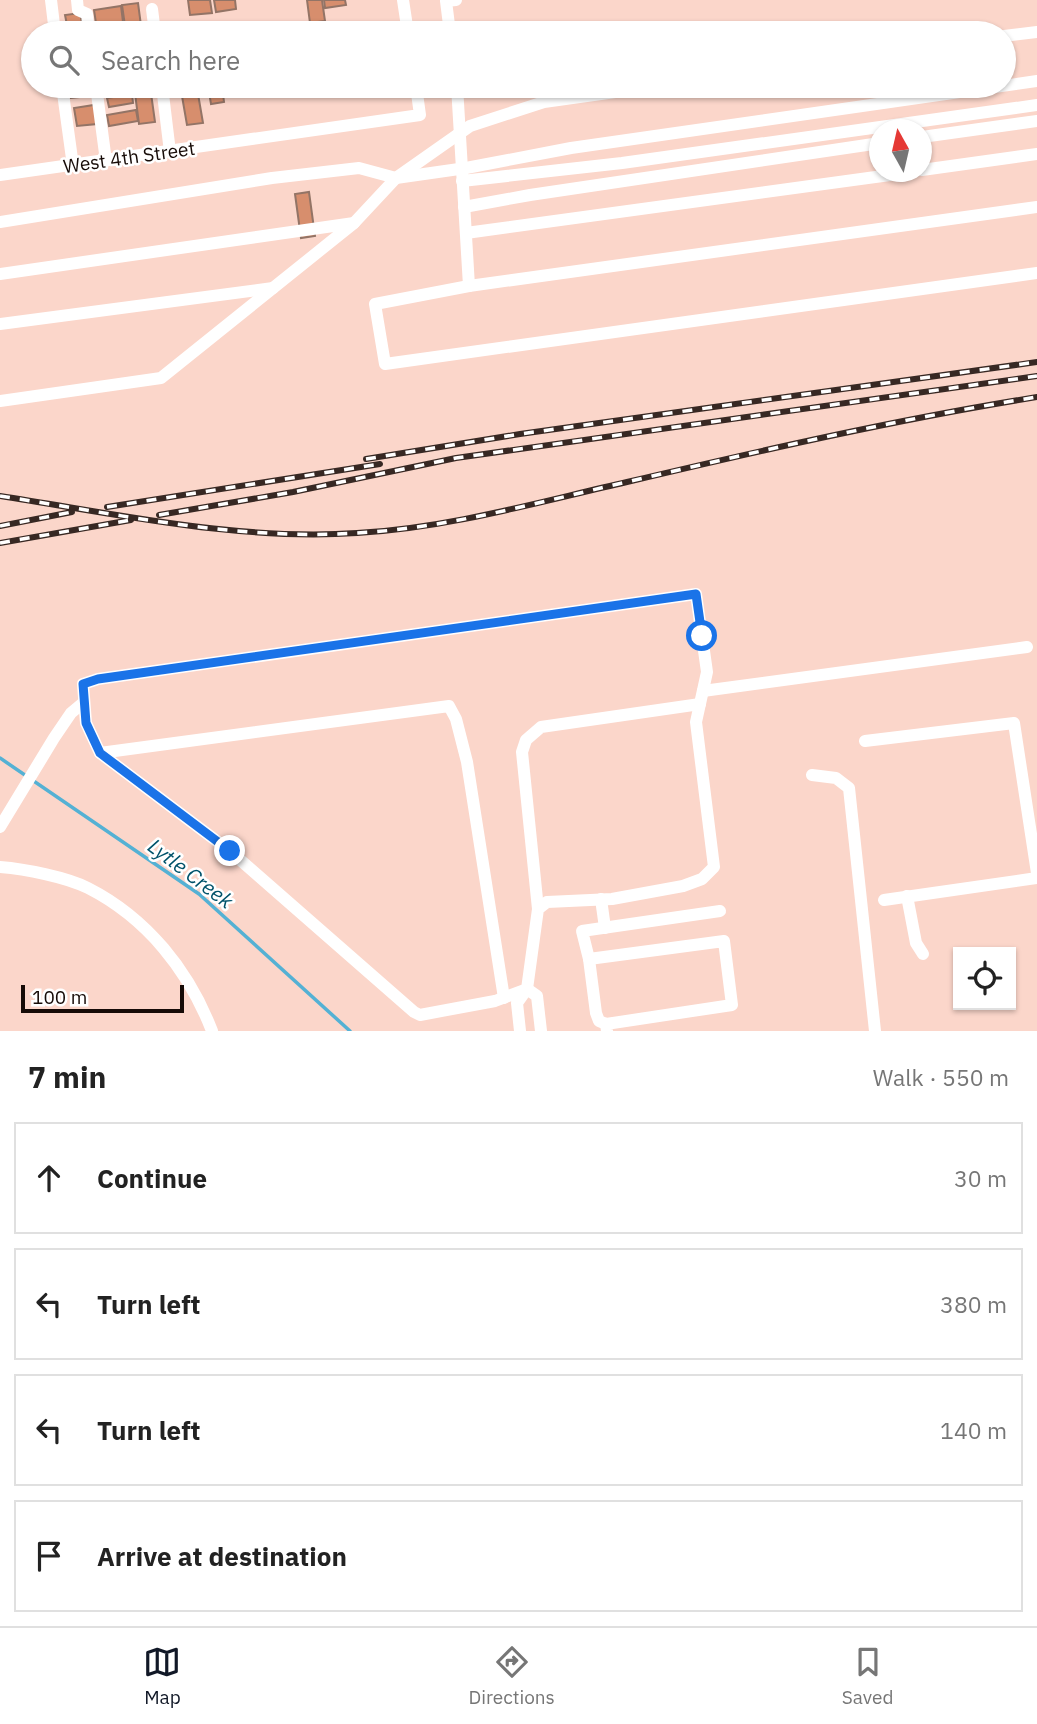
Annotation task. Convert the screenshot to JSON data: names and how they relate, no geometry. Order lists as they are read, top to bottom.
{
  "streets": {
    "street": ["West 4th Street"]
  },
  "water": ["Lytle Creek"],
  "scale_bar": "100 m",
  "north": "top",
  "page": {
    "search": "Search here",
    "scale": "100 m",
    "heading": ["7 min", "Walk · 550 m"],
    "list": [
      ["Continue", "30 m"],
      ["Turn left", "380 m"],
      ["Turn left", "140 m"],
      "Arrive at destination"
    ],
    "nav": ["Map", "Directions", "Saved"]
  }
}
